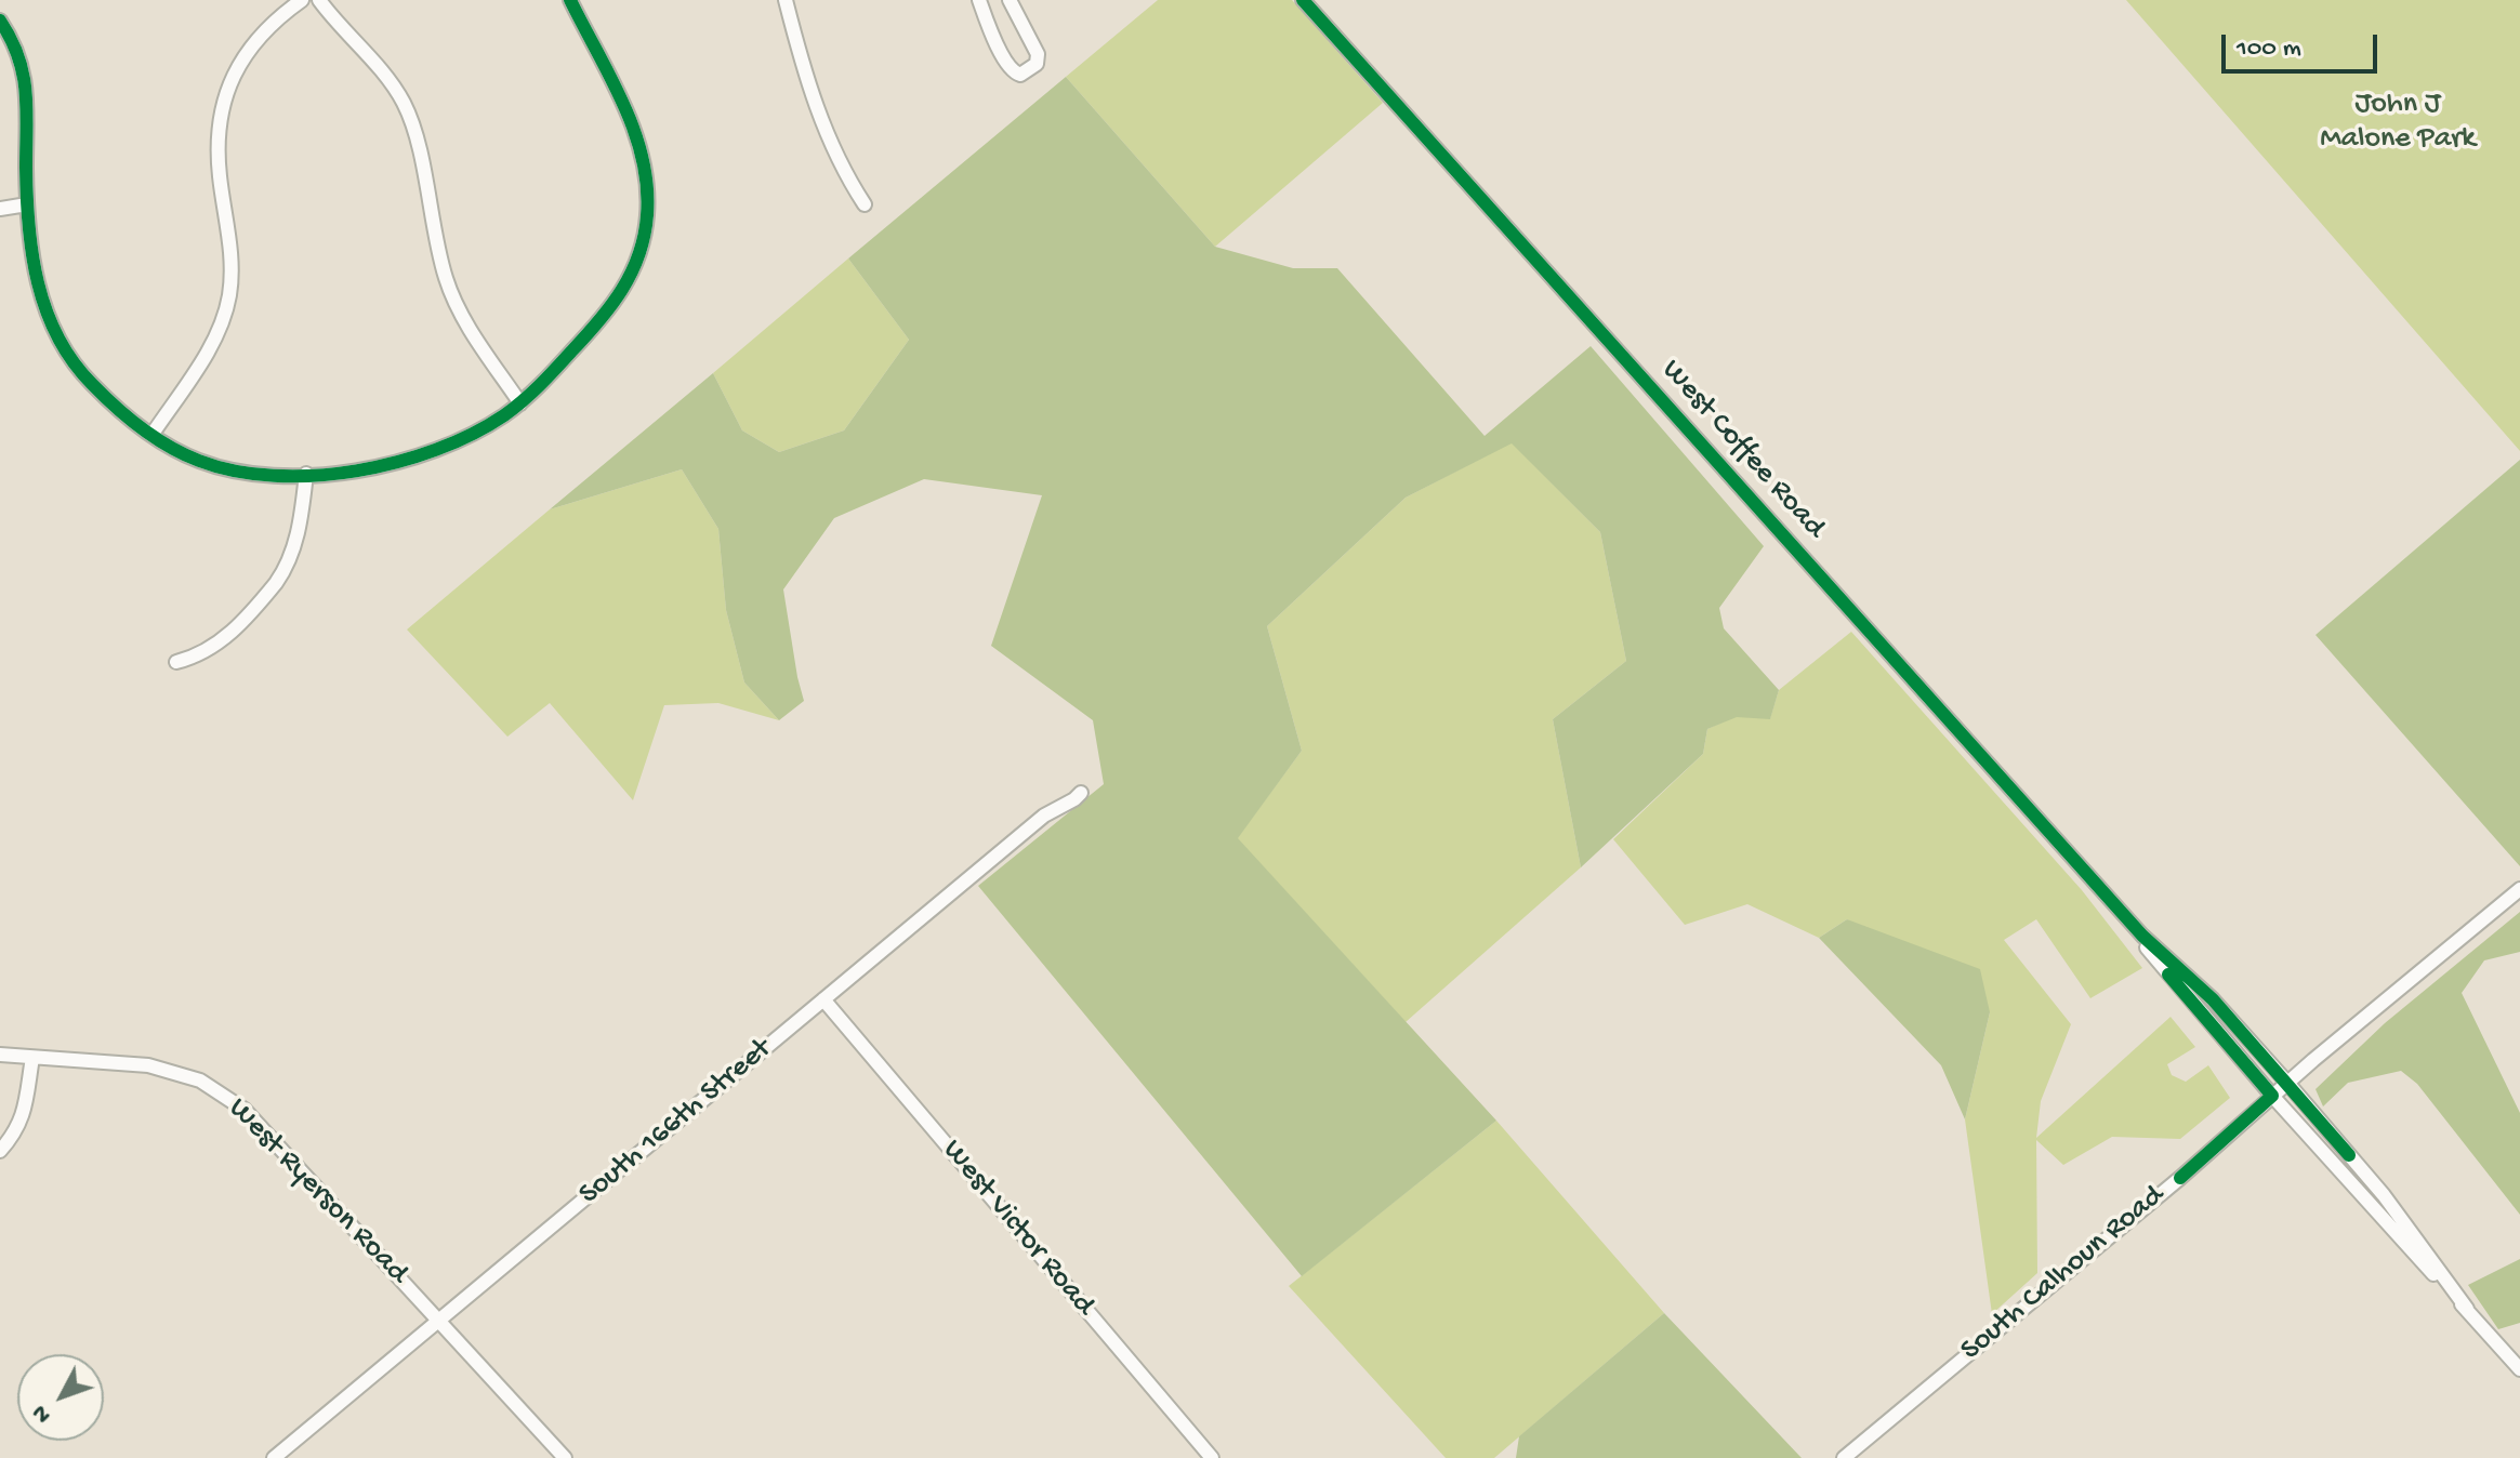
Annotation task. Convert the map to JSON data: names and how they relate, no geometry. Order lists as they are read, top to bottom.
{
  "streets": {
    "street": [
      "West Coffee Road",
      "South 166th Street",
      "West Ryerson Road",
      "West Victor Road",
      "South Calhoun Road"
    ]
  },
  "crossings": [
    ["West Coffee Road", "South Calhoun Road"],
    ["South 166th Street", "West Ryerson Road"],
    ["South 166th Street", "West Victor Road"]
  ],
  "parks": ["John J Malone Park"],
  "scale_bar": "100 m",
  "north": "bottom left"
}
